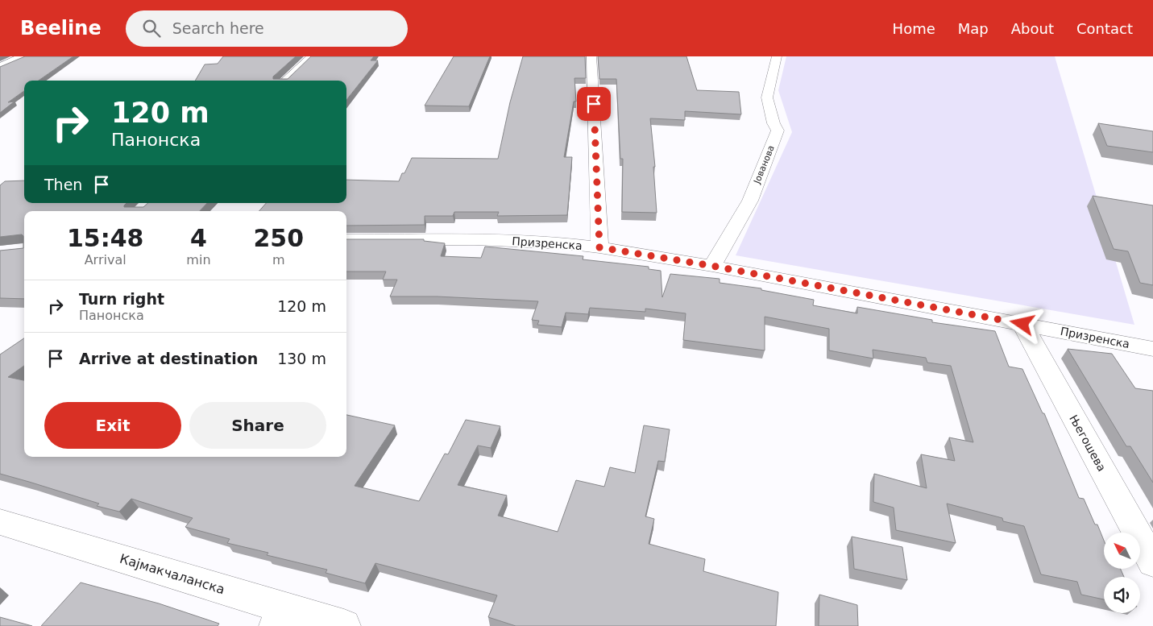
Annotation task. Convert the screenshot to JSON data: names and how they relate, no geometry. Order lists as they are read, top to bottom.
{
  "streets": {
    "street": [
      "Јованова",
      "Призренска",
      "Његошева",
      "Кајмакчаланска"
    ]
  },
  "crossings": [
    ["Јованова", "Призренска"],
    ["Призренска", "Његошева"]
  ],
  "north": "top left",
  "page": {
    "header": "Beeline",
    "search": "Search here",
    "nav": [
      "Home",
      "Map",
      "About",
      "Contact"
    ],
    "turn": ["120 m", "Панонска"],
    "then": "Then",
    "eta": [
      "15:48",
      "Arrival",
      "4",
      "min",
      "250",
      "m"
    ],
    "list": [
      {
        "name": "Turn right",
        "note": "Панонска",
        "value": "120 m"
      },
      {
        "name": "Arrive at destination",
        "value": "130 m"
      }
    ],
    "buttons": ["Exit", "Share"]
  }
}
